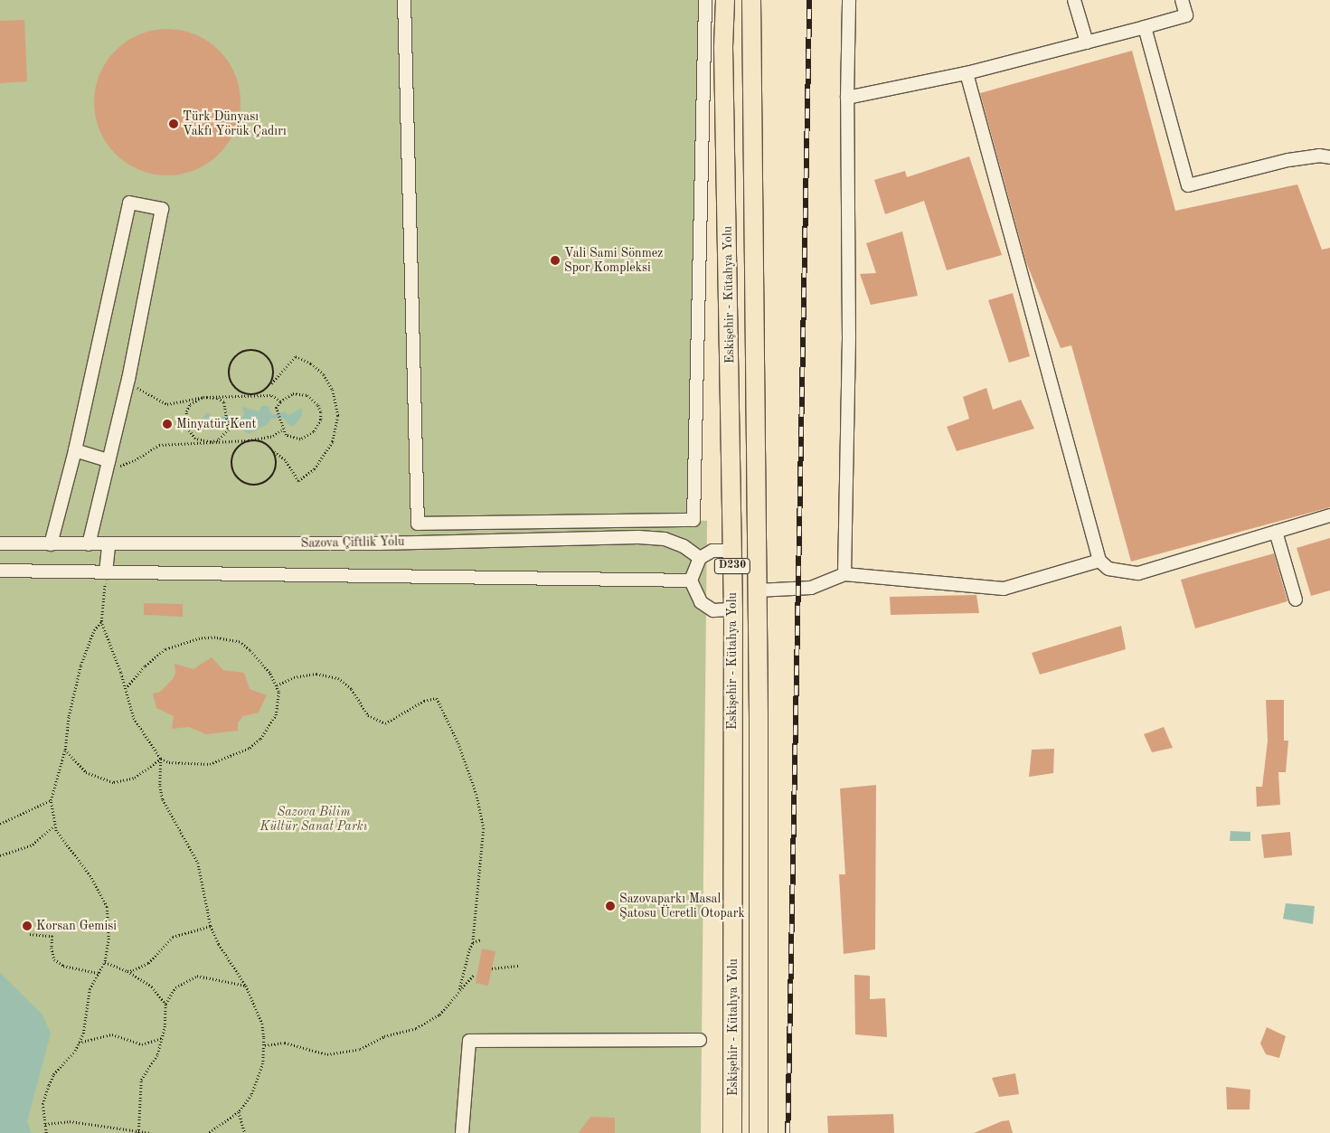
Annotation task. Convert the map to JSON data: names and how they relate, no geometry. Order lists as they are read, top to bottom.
{
  "streets": {
    "highway": ["Eskişehir - Kütahya Yolu", "D230"],
    "street": ["Sazova Çiftlik Yolu"]
  },
  "parks": ["Sazova Bilim Kültür Sanat Parkı"],
  "places": [
    "Türk Dünyası Vakfı Yörük Çadırı",
    "Vali Sami Sönmez Spor Kompleksi",
    "Minyatür Kent",
    "Sazovaparkı Masal Şatosu Ücretli Otopark",
    "Korsan Gemisi"
  ]
}
